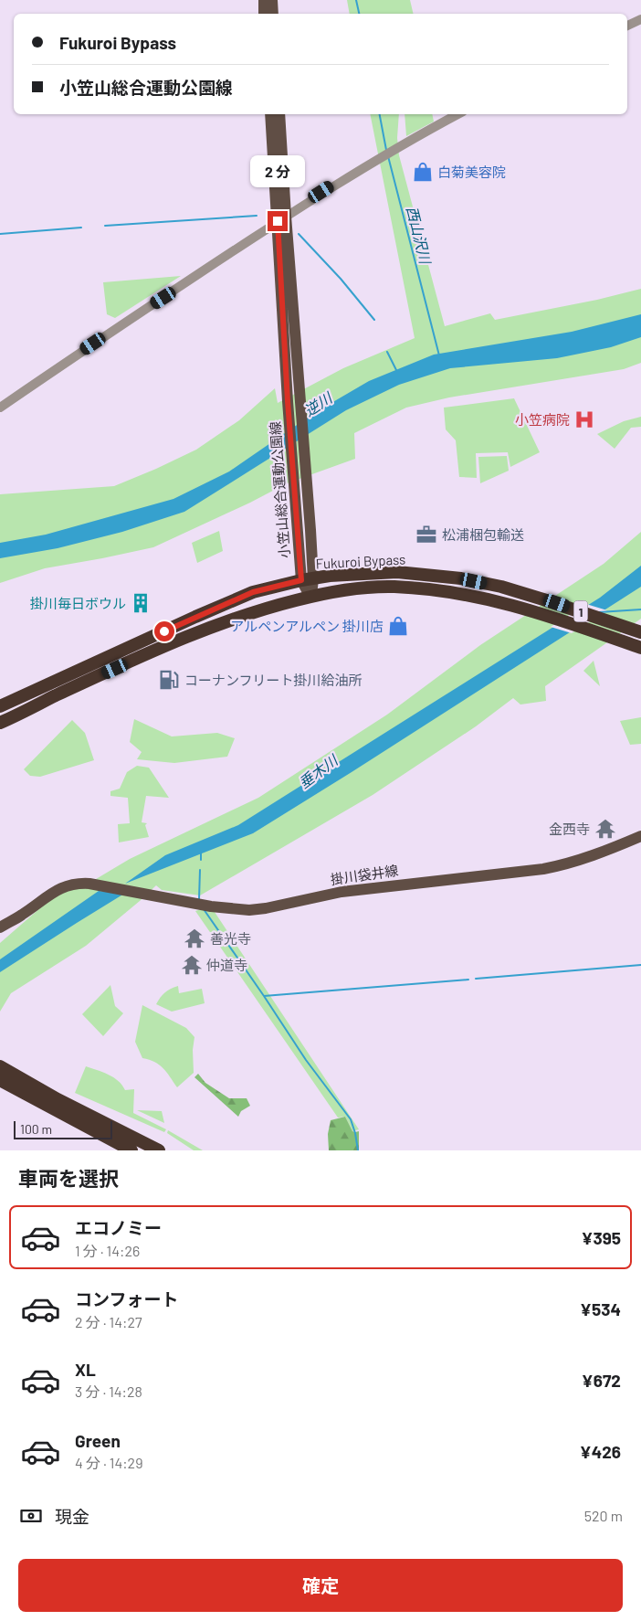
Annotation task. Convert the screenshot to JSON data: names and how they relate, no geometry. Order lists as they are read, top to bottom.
{
  "streets": {
    "highway": ["Fukuroi Bypass", "1"],
    "main road": ["小笠山総合運動公園線", "掛川袋井線"]
  },
  "crossings": [
    ["小笠山総合運動公園線", "Fukuroi Bypass"]
  ],
  "water": ["西山沢川", "逆川", "垂木川"],
  "places": {
    "shop": ["白菊美容院", "アルペンアルペン 掛川店"],
    "hospital": ["小笠病院"],
    "office": ["松浦梱包輸送"],
    "building": ["掛川毎日ボウル"],
    "fuel station": ["コーナンフリート掛川給油所"],
    "temple": ["金西寺", "善光寺", "仲道寺"]
  },
  "scale_bar": "100 m",
  "page": {
    "banner": ["Fukuroi Bypass", "小笠山総合運動公園線"],
    "bubble": "2 分",
    "scale": "100 m",
    "heading": "車両を選択",
    "list": [
      {
        "name": "エコノミー",
        "note": "1 分 · 14:26",
        "value": "¥395"
      },
      {
        "name": "コンフォート",
        "note": "2 分 · 14:27",
        "value": "¥534"
      },
      {
        "name": "XL",
        "note": "3 分 · 14:28",
        "value": "¥672"
      },
      {
        "name": "Green",
        "note": "4 分 · 14:29",
        "value": "¥426"
      }
    ],
    "pay": ["現金", "520 m"],
    "buttons": "確定"
  }
}
